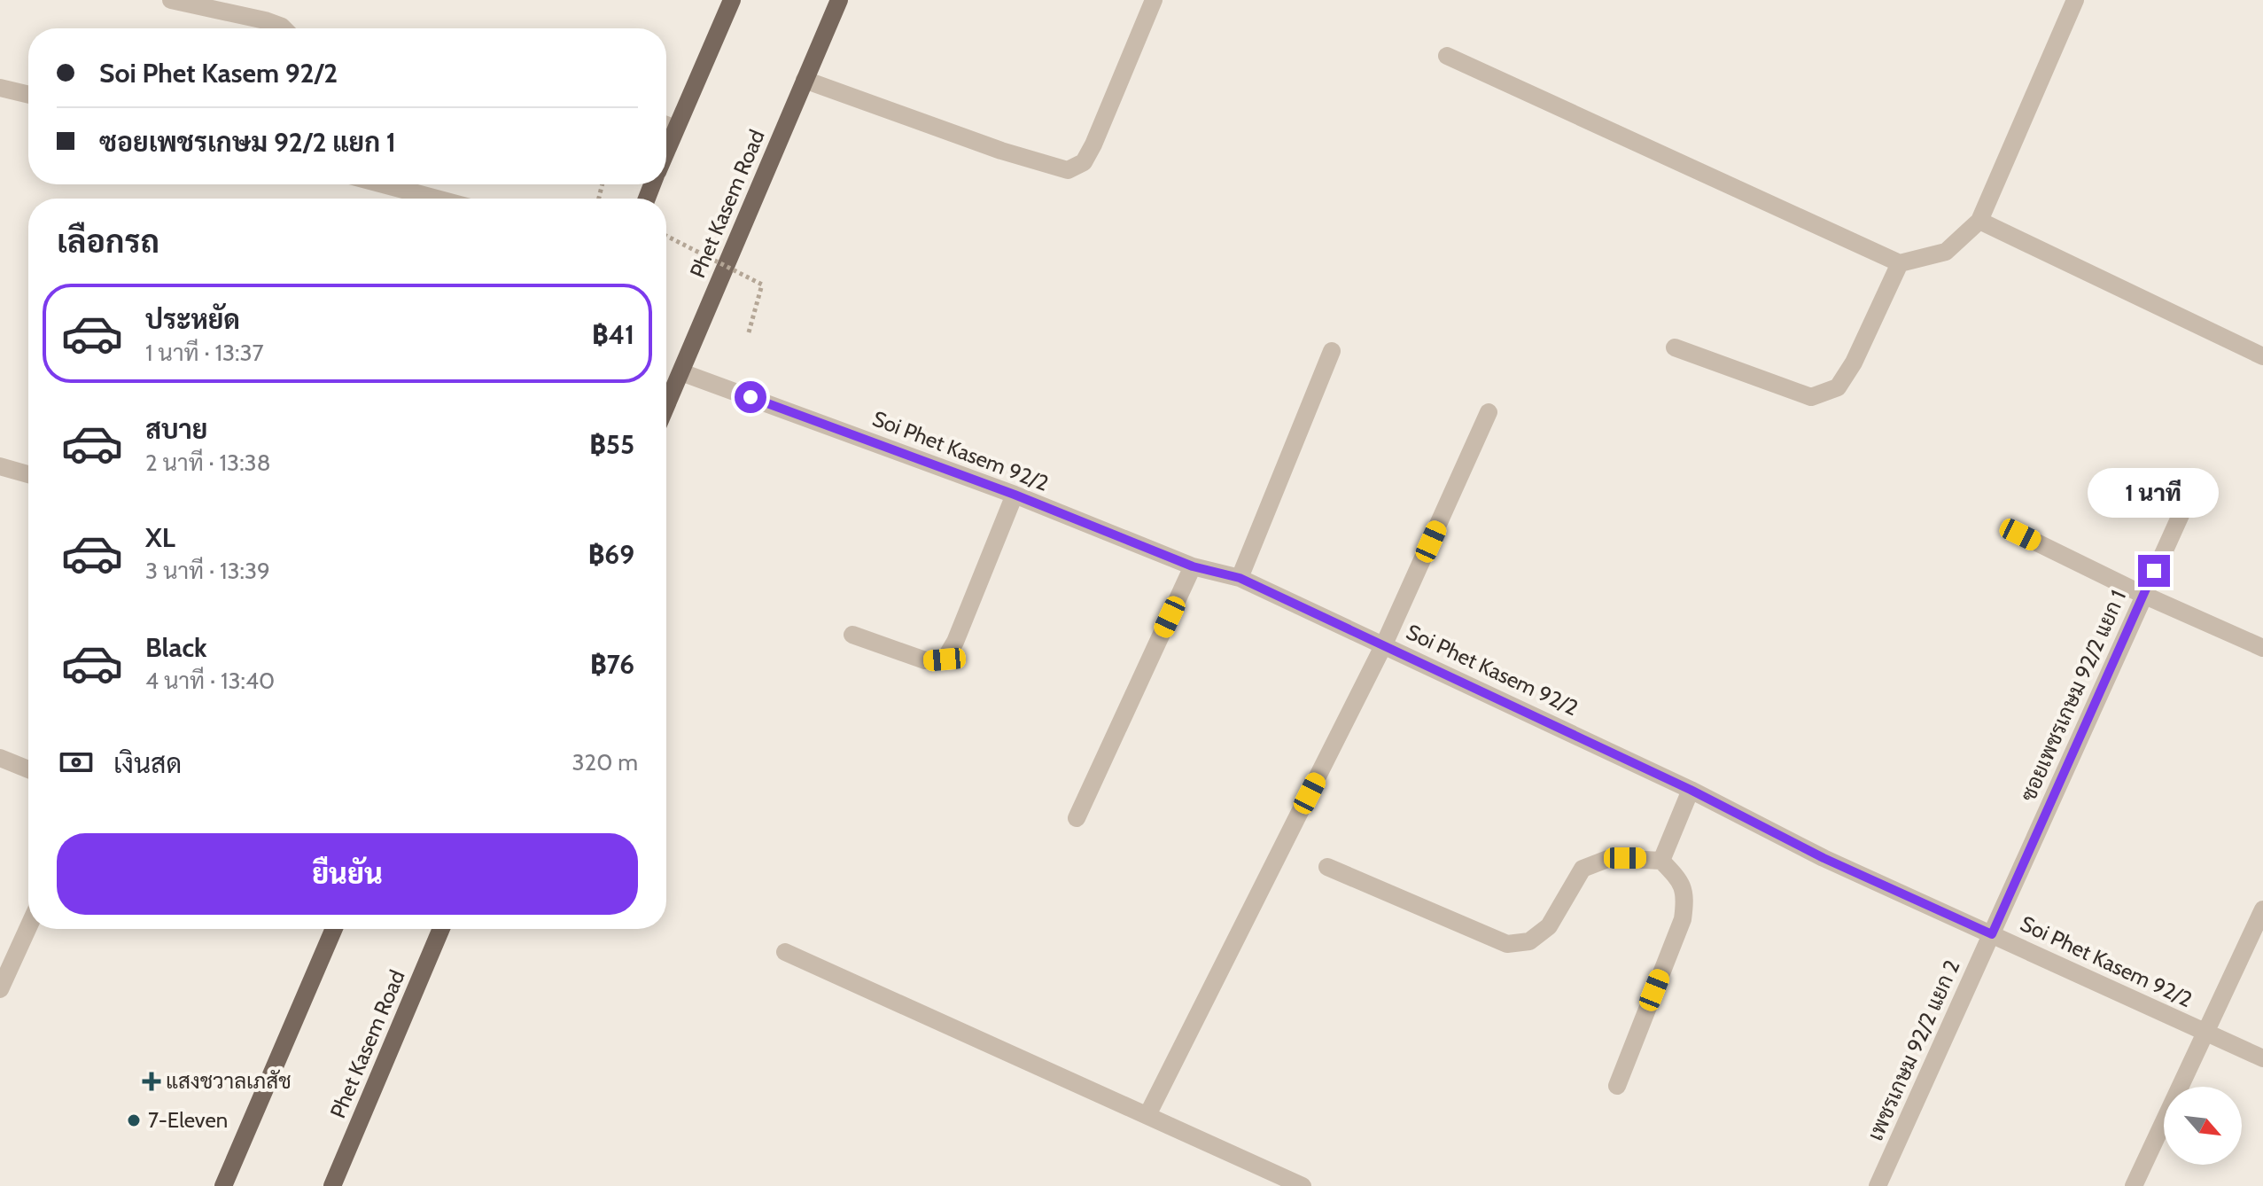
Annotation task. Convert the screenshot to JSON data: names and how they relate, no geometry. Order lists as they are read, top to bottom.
{
  "streets": {
    "main road": ["Phet Kasem Road"],
    "street": ["Soi Phet Kasem 92/2", "ซอยเพชรเกษม 92/2 แยก 1", "เพชรเกษม 92/2 แยก 2"]
  },
  "crossings": [
    ["Phet Kasem Road", "Soi Phet Kasem 92/2"],
    ["Soi Phet Kasem 92/2", "ซอยเพชรเกษม 92/2 แยก 1"],
    ["Soi Phet Kasem 92/2", "เพชรเกษม 92/2 แยก 2"],
    ["ซอยเพชรเกษม 92/2 แยก 1", "เพชรเกษม 92/2 แยก 2"]
  ],
  "places": {
    "health": ["แสงชวาลเภสัช"],
    "other": ["7-Eleven"]
  },
  "north": "bottom right",
  "page": {
    "banner": ["Soi Phet Kasem 92/2", "ซอยเพชรเกษม 92/2 แยก 1"],
    "heading": "เลือกรถ",
    "list": [
      {
        "name": "ประหยัด",
        "note": "1 นาที · 13:37",
        "value": "฿41"
      },
      {
        "name": "สบาย",
        "note": "2 นาที · 13:38",
        "value": "฿55"
      },
      {
        "name": "XL",
        "note": "3 นาที · 13:39",
        "value": "฿69"
      },
      {
        "name": "Black",
        "note": "4 นาที · 13:40",
        "value": "฿76"
      }
    ],
    "bubble": "1 นาที",
    "pay": ["เงินสด", "320 m"],
    "buttons": "ยืนยัน"
  }
}
